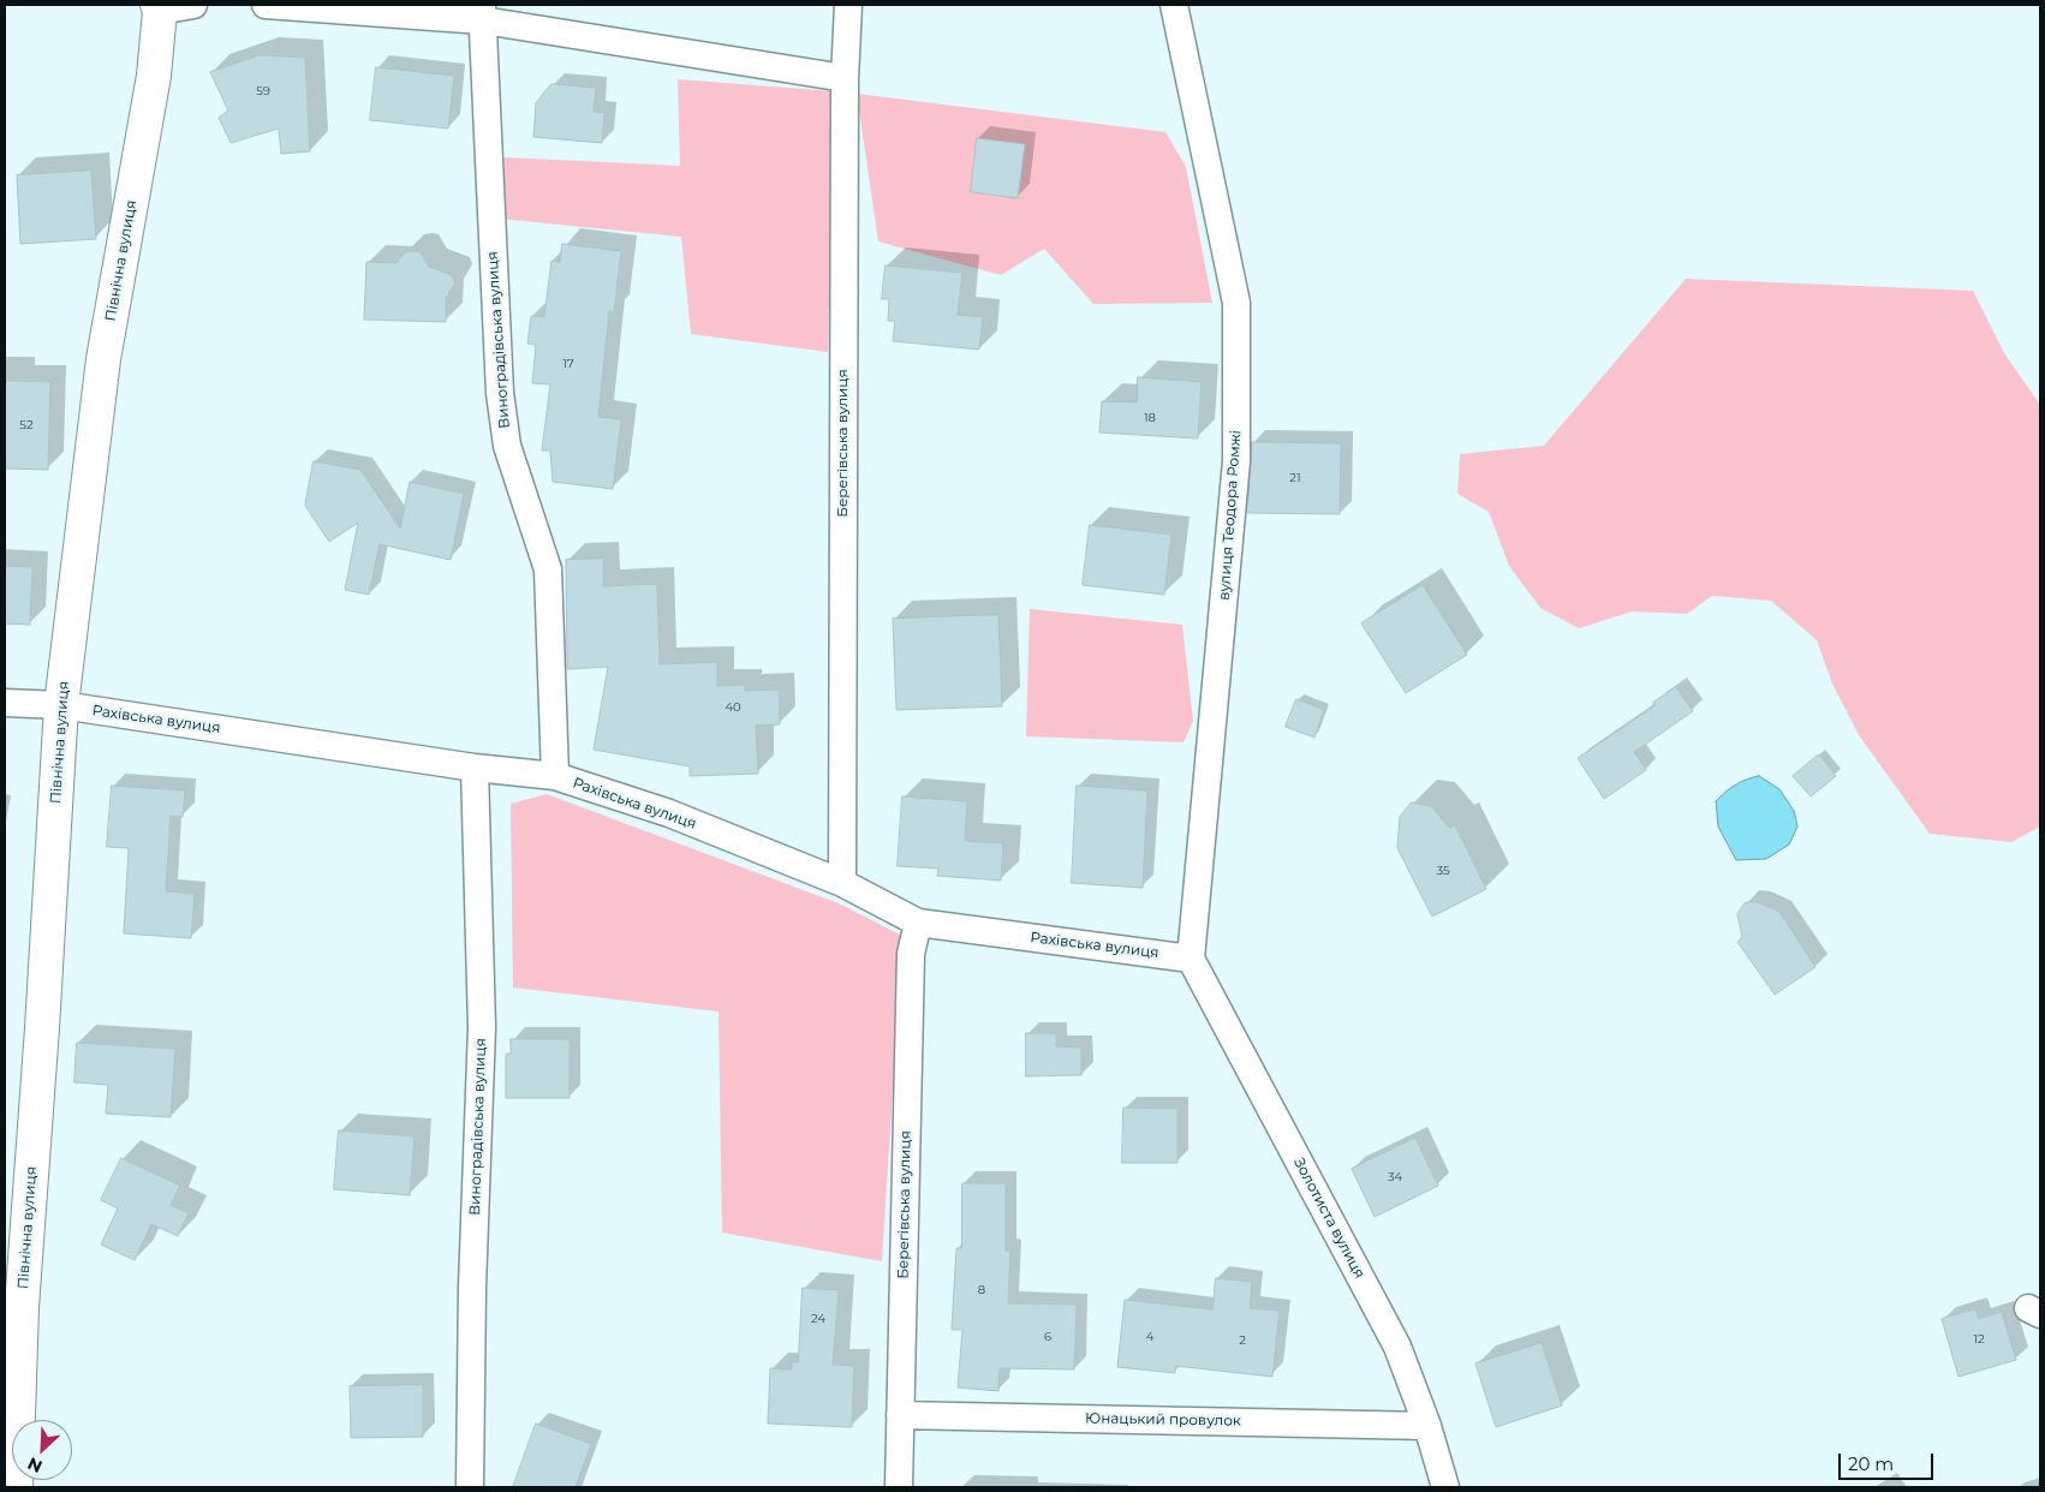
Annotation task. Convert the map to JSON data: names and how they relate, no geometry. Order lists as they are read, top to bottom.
{
  "streets": {
    "street": [
      "Північна вулиця",
      "Виноградівська вулиця",
      "Берегівська вулиця",
      "вулиця Теодора Ромжі",
      "Рахівська вулиця",
      "Золотиста вулиця",
      "Юнацький провулок"
    ]
  },
  "crossings": [
    ["Північна вулиця", "Рахівська вулиця"],
    ["Виноградівська вулиця", "Рахівська вулиця"],
    ["Берегівська вулиця", "Рахівська вулиця"],
    ["Берегівська вулиця", "Юнацький провулок"],
    ["вулиця Теодора Ромжі", "Рахівська вулиця"],
    ["вулиця Теодора Ромжі", "Золотиста вулиця"],
    ["Рахівська вулиця", "Золотиста вулиця"],
    ["Золотиста вулиця", "Юнацький провулок"]
  ],
  "house_numbers": [
    "59",
    "17",
    "18",
    "52",
    "21",
    "40",
    "35",
    "34",
    "8",
    "24",
    "6",
    "4",
    "12",
    "2"
  ],
  "scale_bar": "20 m",
  "north": "bottom left"
}
